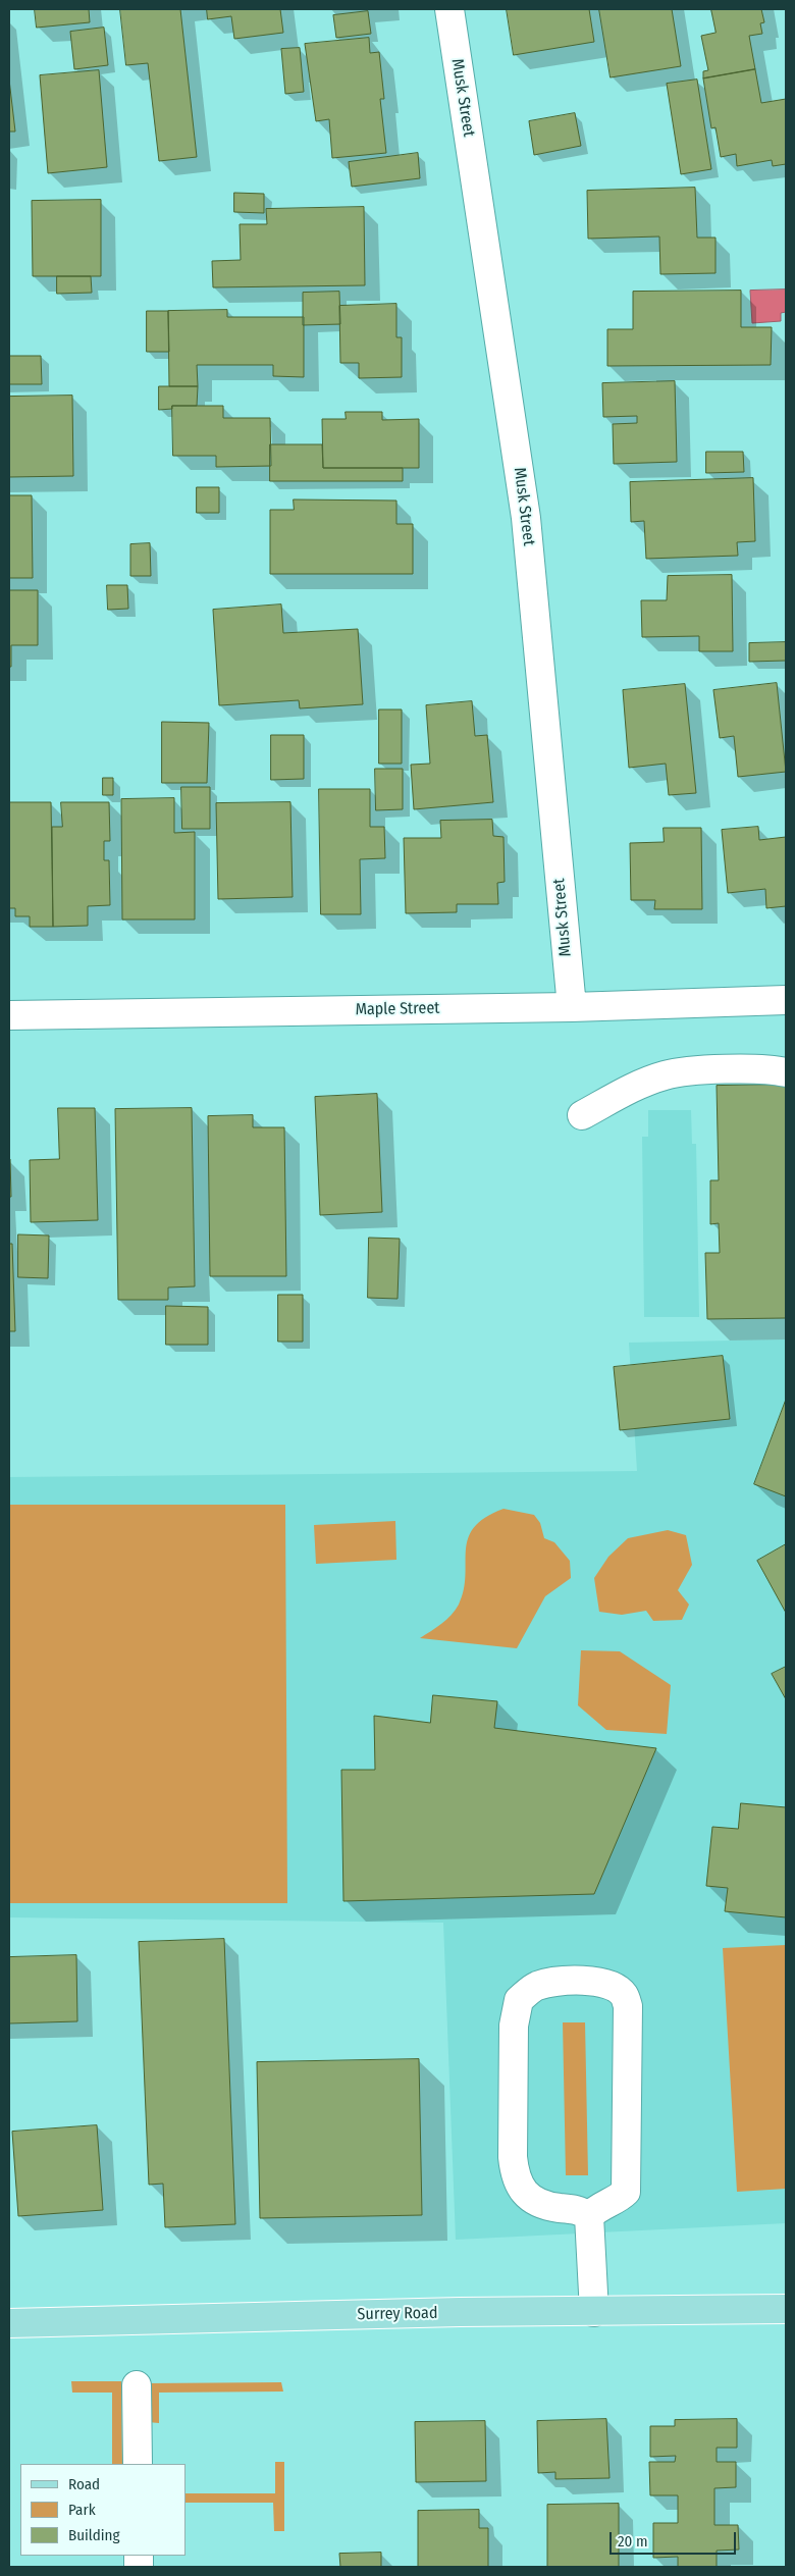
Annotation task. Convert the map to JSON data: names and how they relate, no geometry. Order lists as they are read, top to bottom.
{
  "streets": {
    "main road": ["Surrey Road"],
    "street": ["Musk Street", "Maple Street"]
  },
  "crossings": [
    ["Musk Street", "Maple Street"]
  ],
  "legend": ["Road", "Park", "Building"],
  "scale_bar": "20 m"
}
